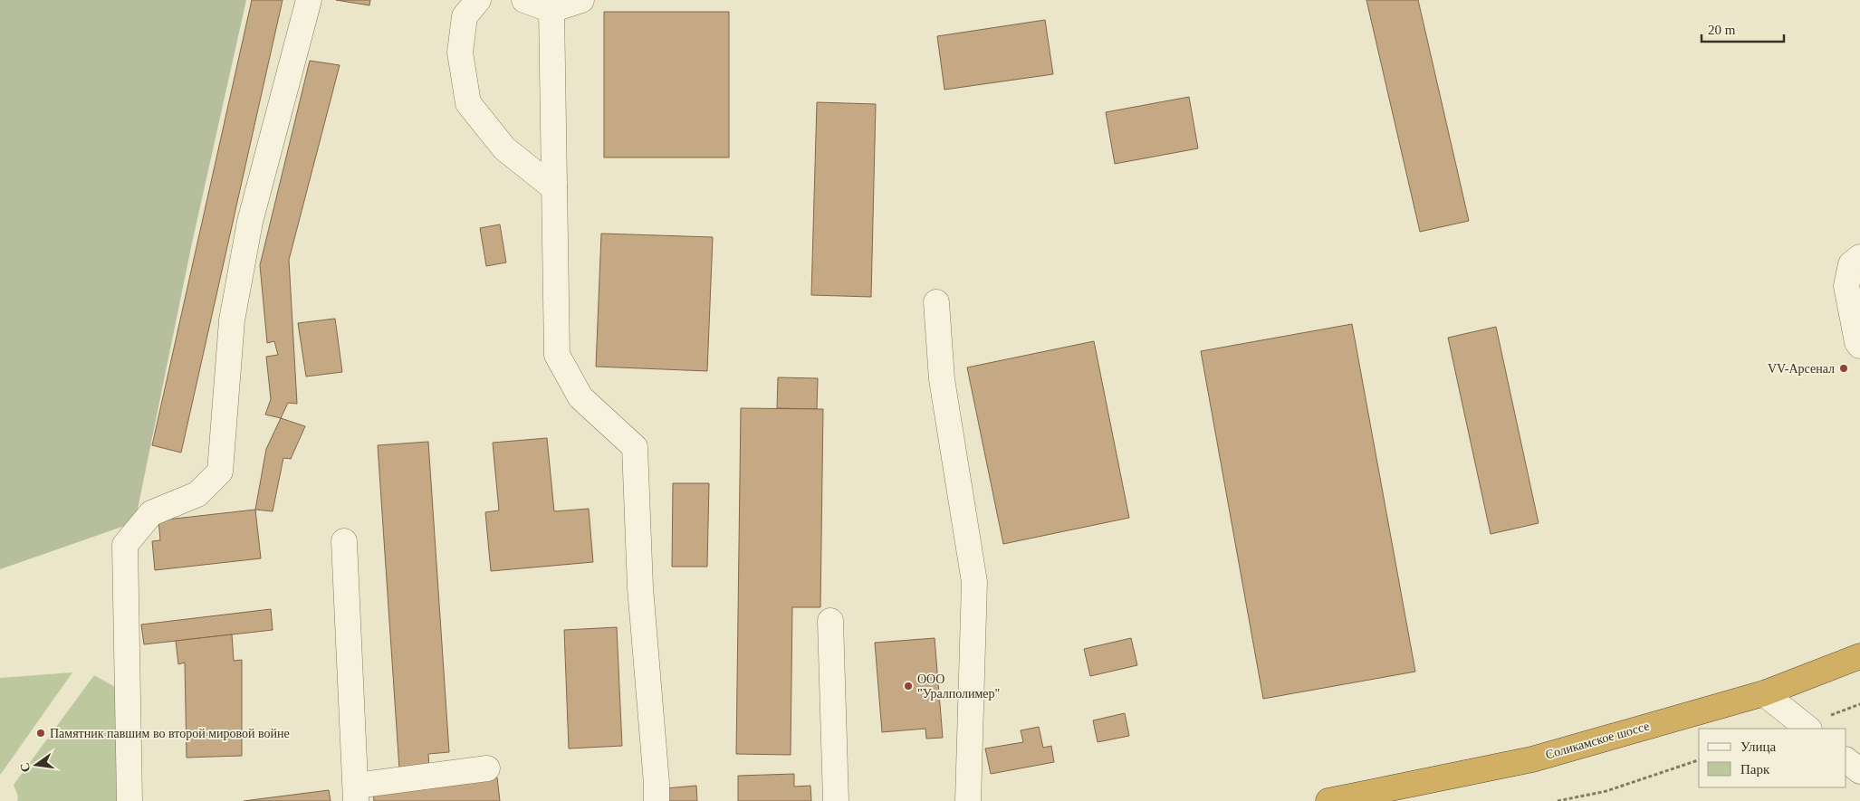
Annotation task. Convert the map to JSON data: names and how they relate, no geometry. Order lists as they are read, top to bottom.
{
  "streets": {
    "highway": ["Соликамское шоссе"]
  },
  "places": ["VV-Арсенал", "OOO \"Уралполимер\"", "Памятник павшим во второй мировой войне"],
  "legend": ["Улица", "Парк"],
  "scale_bar": "20 m",
  "north": "left"
}
